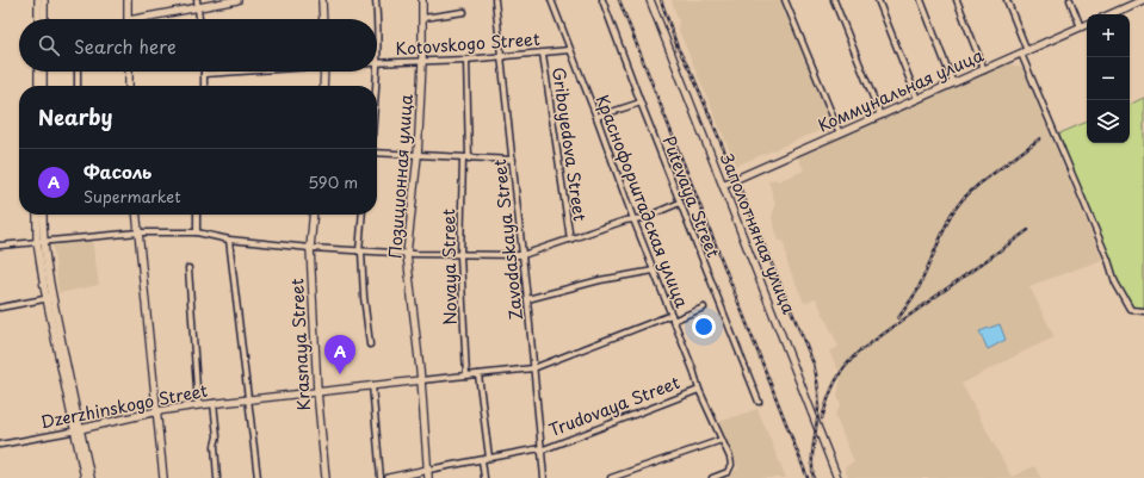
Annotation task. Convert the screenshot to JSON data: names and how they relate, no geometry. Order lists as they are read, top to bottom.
{
  "streets": {
    "street": [
      "Kotovskogo Street",
      "Коммунальная улица",
      "Griboyedova Street",
      "Позиционная улица",
      "Putevaya Street",
      "Краснофорштадская улица",
      "Заполотняная улица",
      "Zavodaskaya Street",
      "Novaya Street",
      "Krasnaya Street",
      "Dzerzhinskogo Street",
      "Trudovaya Street"
    ]
  },
  "crossings": [
    ["Kotovskogo Street", "Griboyedova Street"],
    ["Kotovskogo Street", "Позиционная улица"],
    ["Kotovskogo Street", "Краснофорштадская улица"],
    ["Kotovskogo Street", "Zavodaskaya Street"],
    ["Kotovskogo Street", "Novaya Street"],
    ["Коммунальная улица", "Заполотняная улица"],
    ["Позиционная улица", "Dzerzhinskogo Street"],
    ["Позиционная улица", "Trudovaya Street"],
    ["Краснофорштадская улица", "Dzerzhinskogo Street"],
    ["Краснофорштадская улица", "Trudovaya Street"],
    ["Zavodaskaya Street", "Dzerzhinskogo Street"],
    ["Zavodaskaya Street", "Trudovaya Street"],
    ["Novaya Street", "Dzerzhinskogo Street"],
    ["Krasnaya Street", "Dzerzhinskogo Street"]
  ],
  "page": {
    "map_buttons": ["+", "−"],
    "search": "Search here",
    "heading": "Nearby",
    "list": [
      {
        "mark": "A",
        "name": "Фасоль",
        "note": "Supermarket",
        "value": "590 m"
      }
    ],
    "pins": "A"
  }
}
